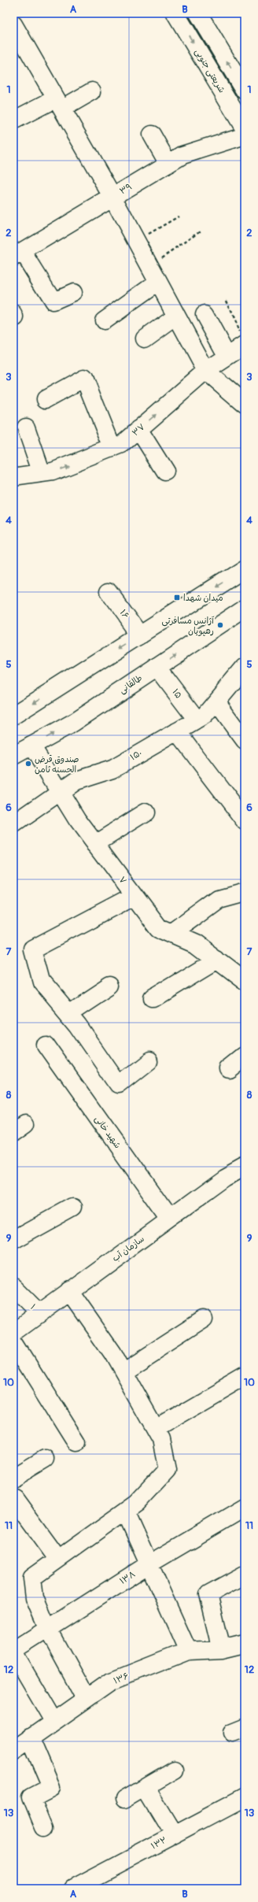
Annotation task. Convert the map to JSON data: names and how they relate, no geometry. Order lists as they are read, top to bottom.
{
  "streets": {
    "street": [
      "شریعتی جنوبی",
      "۳۹",
      "۳۷",
      "۱۶",
      "طالقانی",
      "۱۵",
      "۱۵۰",
      "۷",
      "شهید خانی",
      "سازمان آب",
      "۱",
      "۱۳۸",
      "۱۳۶",
      "۱۳۲"
    ]
  },
  "crossings": [
    ["طالقانی", "۱۵"],
    ["طالقانی", "۷"],
    ["۱۵", "۱۵۰"],
    ["۱۵۰", "۷"],
    ["شهید خانی", "سازمان آب"],
    ["سازمان آب", "۱"]
  ],
  "places": {
    "transit": ["میدان شهدا"],
    "other": ["آژانس مسافرتی رهپویان", "صندوق قرض الحسنه ثامن"]
  },
  "grid": {
    "columns": ["A", "B"],
    "rows": [
      "1",
      "2",
      "3",
      "4",
      "5",
      "6",
      "7",
      "8",
      "9",
      "10",
      "11",
      "12",
      "13"
    ]
  }
}
